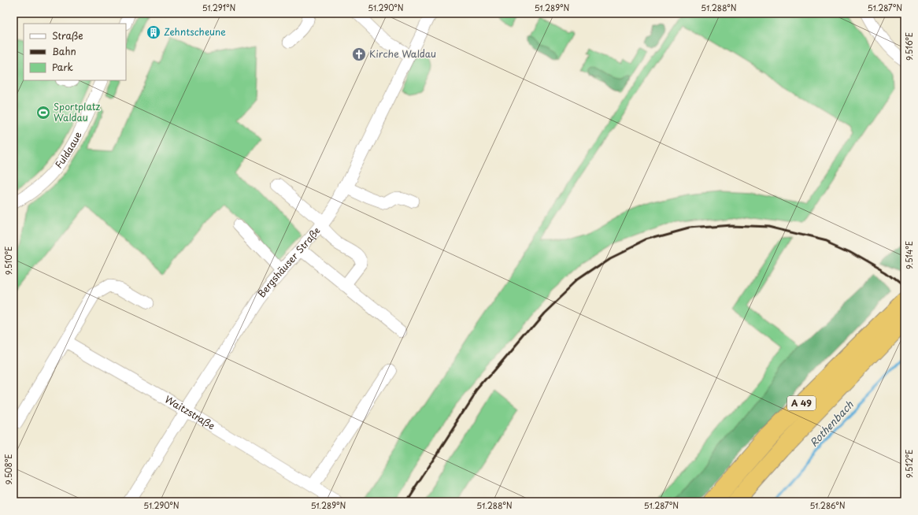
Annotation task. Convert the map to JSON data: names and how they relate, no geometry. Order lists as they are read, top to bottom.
{
  "streets": {
    "highway": ["A 49"],
    "street": ["Fuldaaue", "Bergshäuser Straße", "Waitzstraße"]
  },
  "crossings": [
    ["Bergshäuser Straße", "Waitzstraße"]
  ],
  "water": ["Rothenbach"],
  "places": {
    "building": ["Zehntscheune"],
    "church": ["Kirche Waldau"],
    "sports": ["Sportplatz Waldau"]
  },
  "legend": ["Straße", "Bahn", "Park"],
  "coordinates": [
    "51.291°N",
    "51.290°N",
    "51.289°N",
    "51.288°N",
    "51.287°N",
    "9.516°E",
    "9.514°E",
    "9.510°E",
    "9.512°E",
    "9.508°E",
    "51.286°N"
  ]
}
